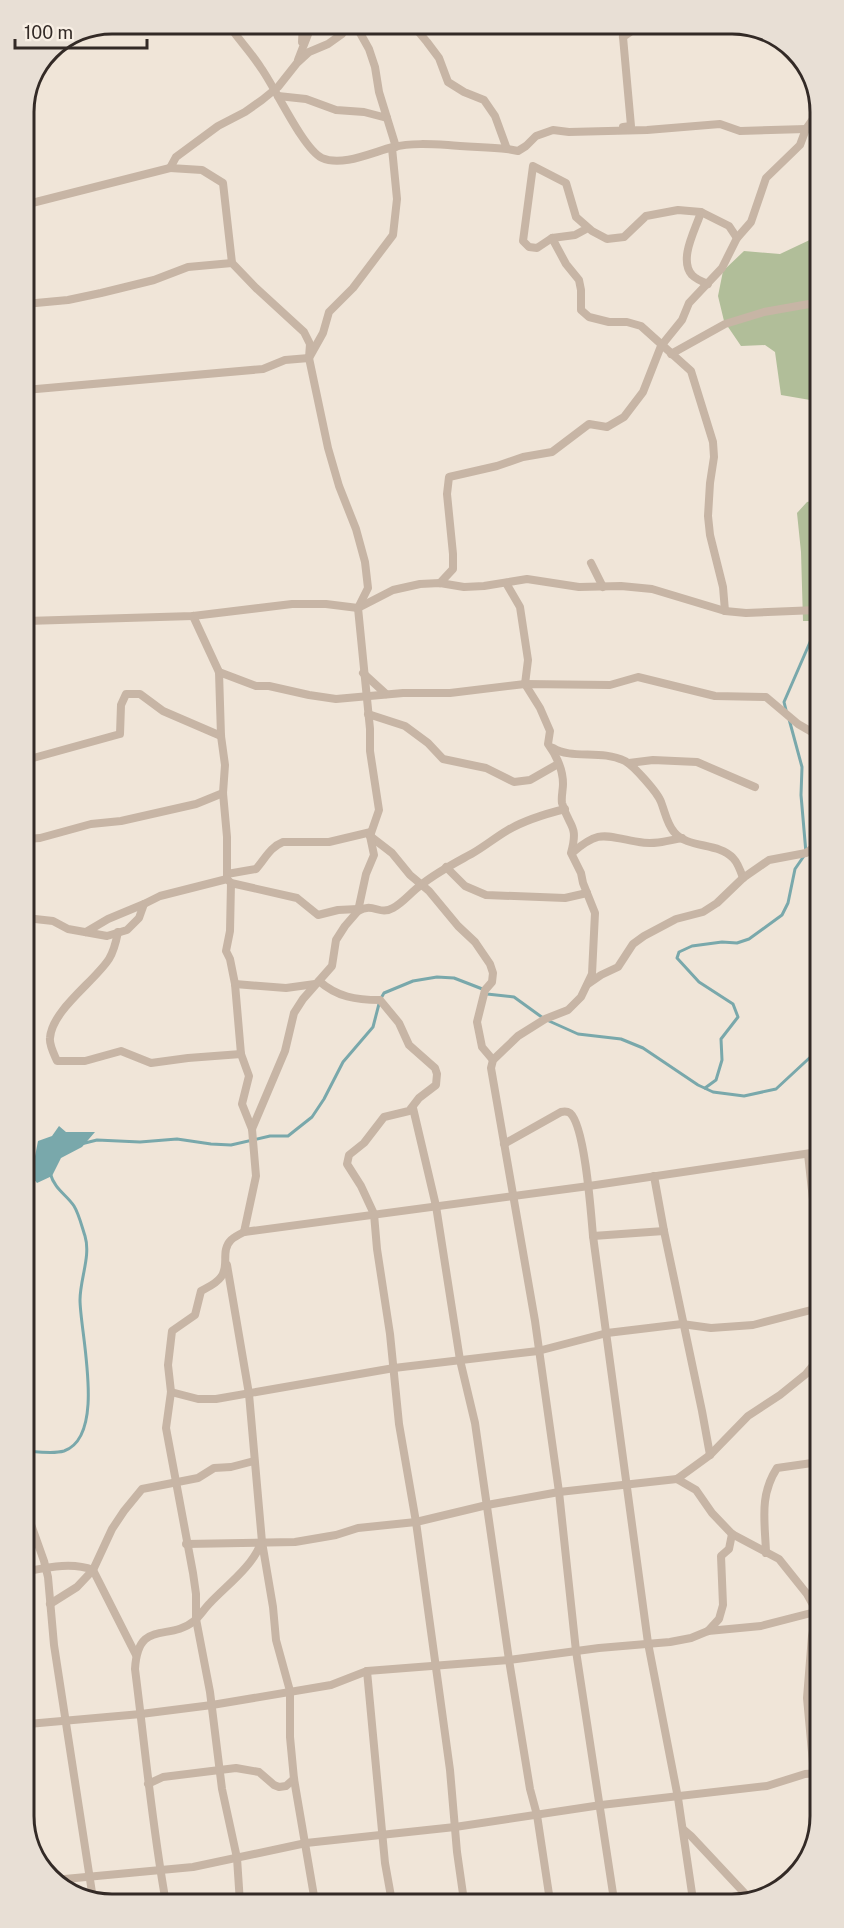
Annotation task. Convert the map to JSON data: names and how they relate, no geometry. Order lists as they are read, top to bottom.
{
  "scale_bar": "100 m"
}
